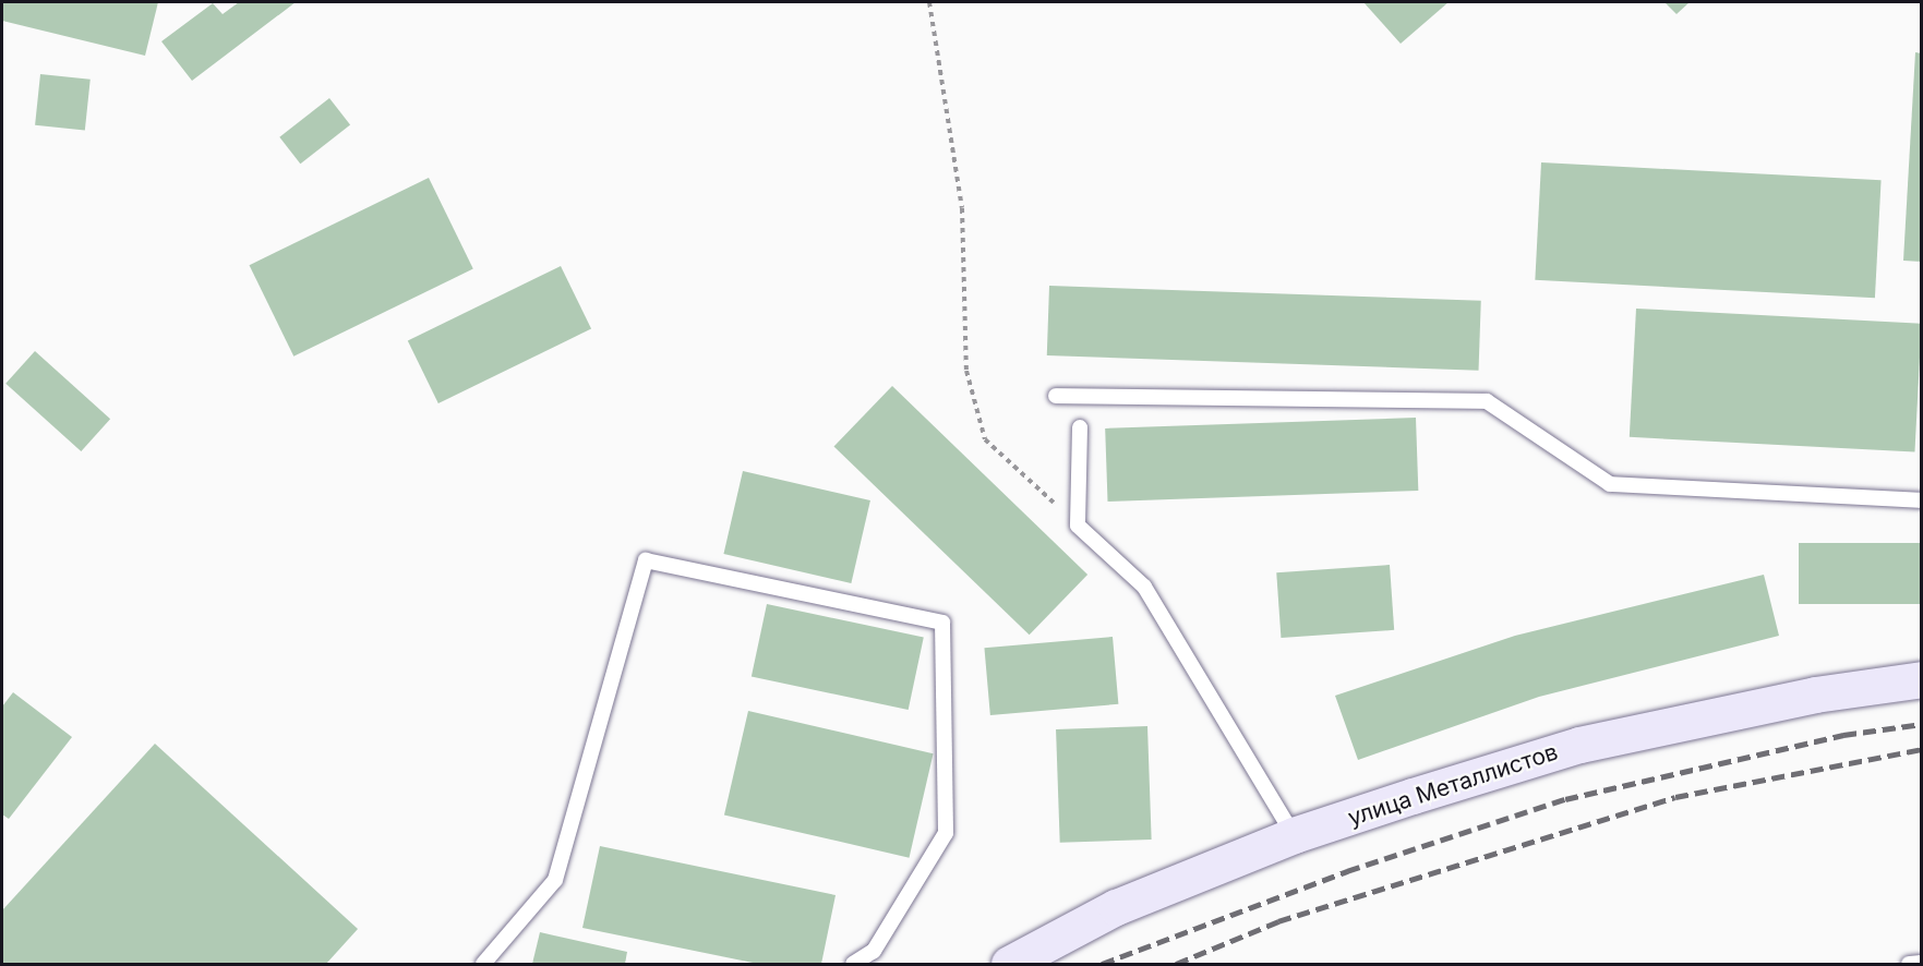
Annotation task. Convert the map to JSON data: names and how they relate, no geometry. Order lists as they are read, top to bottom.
{
  "streets": {
    "main road": ["улица Металлистов"]
  }
}
